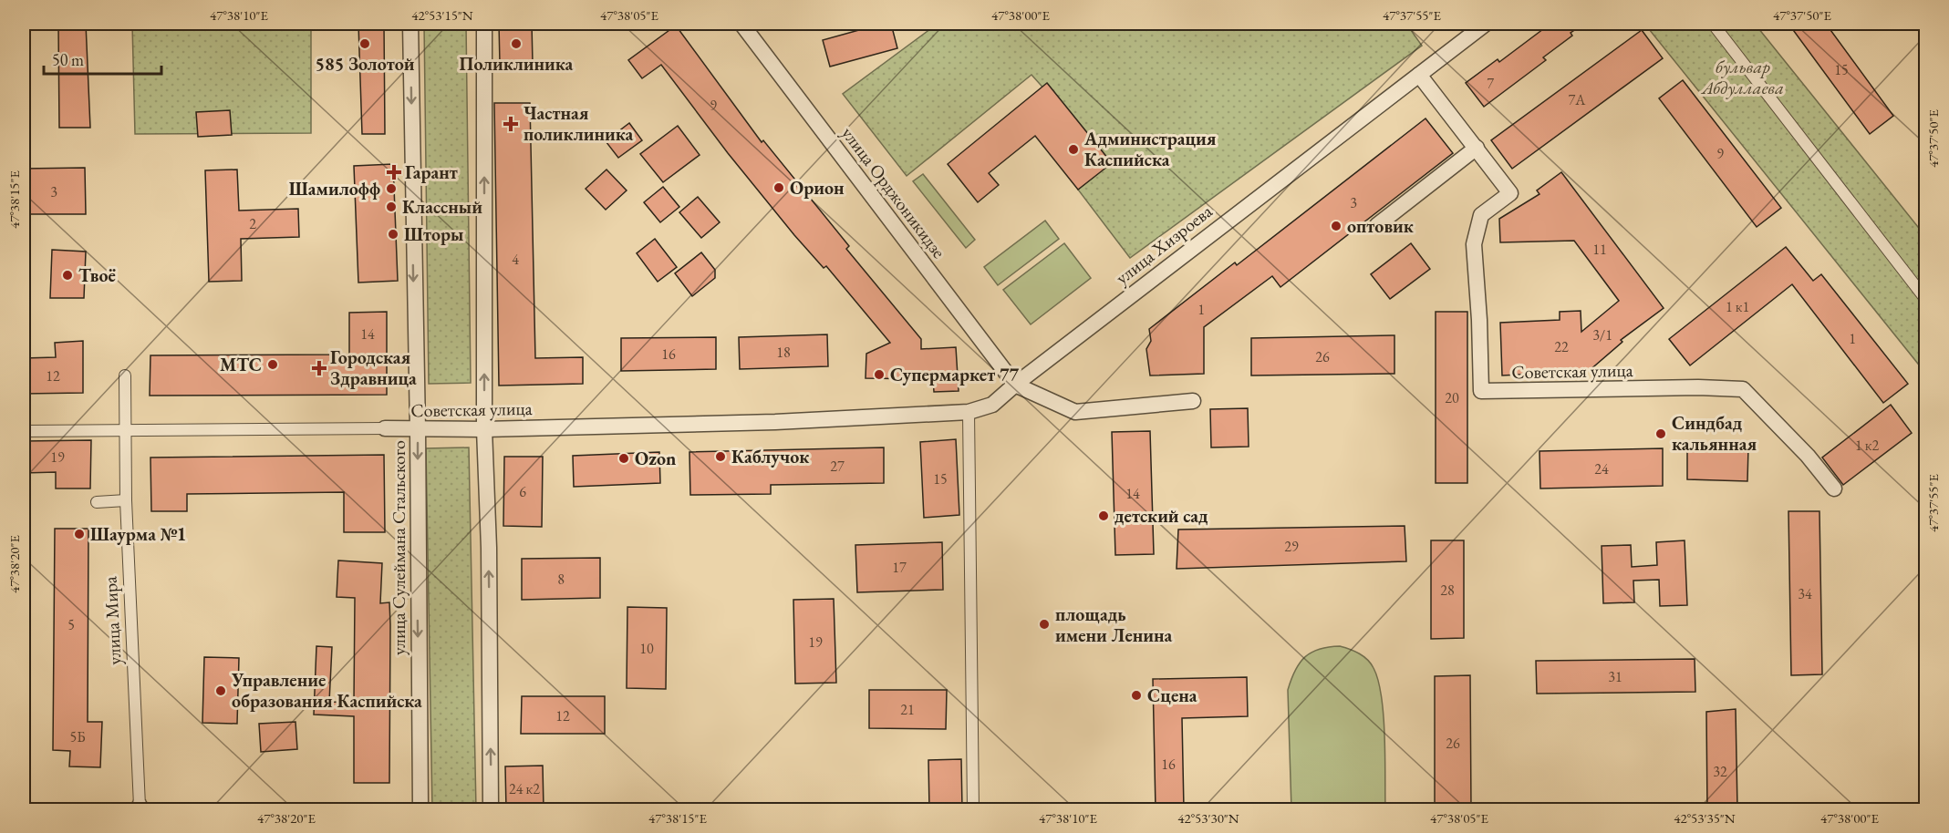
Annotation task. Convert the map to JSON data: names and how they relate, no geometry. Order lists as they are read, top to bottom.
{
  "streets": {
    "street": [
      "улица Орджоникидзе",
      "улица Хизроева",
      "Советская улица",
      "улица Сулеймана Стальского",
      "улица Мира"
    ]
  },
  "crossings": [
    ["улица Орджоникидзе", "улица Хизроева"],
    ["улица Хизроева", "Советская улица"],
    ["Советская улица", "улица Сулеймана Стальского"],
    ["Советская улица", "улица Мира"]
  ],
  "parks": ["бульвар Абдуллаева"],
  "places": {
    "other": [
      "585 Золотой",
      "Поликлиника",
      "Администрация Каспийска",
      "Орион",
      "Шамилофф",
      "Классный",
      "оптовик",
      "Шторы",
      "Твоё",
      "МТС",
      "Супермаркет 77",
      "Синдбад кальянная",
      "Каблучок",
      "Ozon",
      "детский сад",
      "Шаурма №1",
      "площадь имени Ленина",
      "Управление образования Каспийска",
      "Сцена"
    ],
    "health": ["Частная поликлиника", "Гарант", "Городская Здравница"]
  },
  "house_numbers": [
    "15",
    "7",
    "7А",
    "9",
    "9",
    "3",
    "3",
    "2",
    "11",
    "4",
    "1 к1",
    "1",
    "14",
    "3/1",
    "1",
    "22",
    "18",
    "16",
    "26",
    "12",
    "20",
    "1 к2",
    "19",
    "27",
    "24",
    "15",
    "6",
    "14",
    "29",
    "17",
    "8",
    "28",
    "34",
    "5",
    "19",
    "10",
    "31",
    "21",
    "12",
    "5Б",
    "26",
    "16",
    "32",
    "24 к2"
  ],
  "scale_bar": "50 m",
  "coordinates": [
    "47°38'10\"E",
    "42°53'15\"N",
    "47°38'05\"E",
    "47°38'00\"E",
    "47°37'55\"E",
    "47°37'50\"E",
    "47°38'15\"E",
    "47°38'20\"E",
    "42°53'30\"N",
    "42°53'35\"N"
  ]
}
